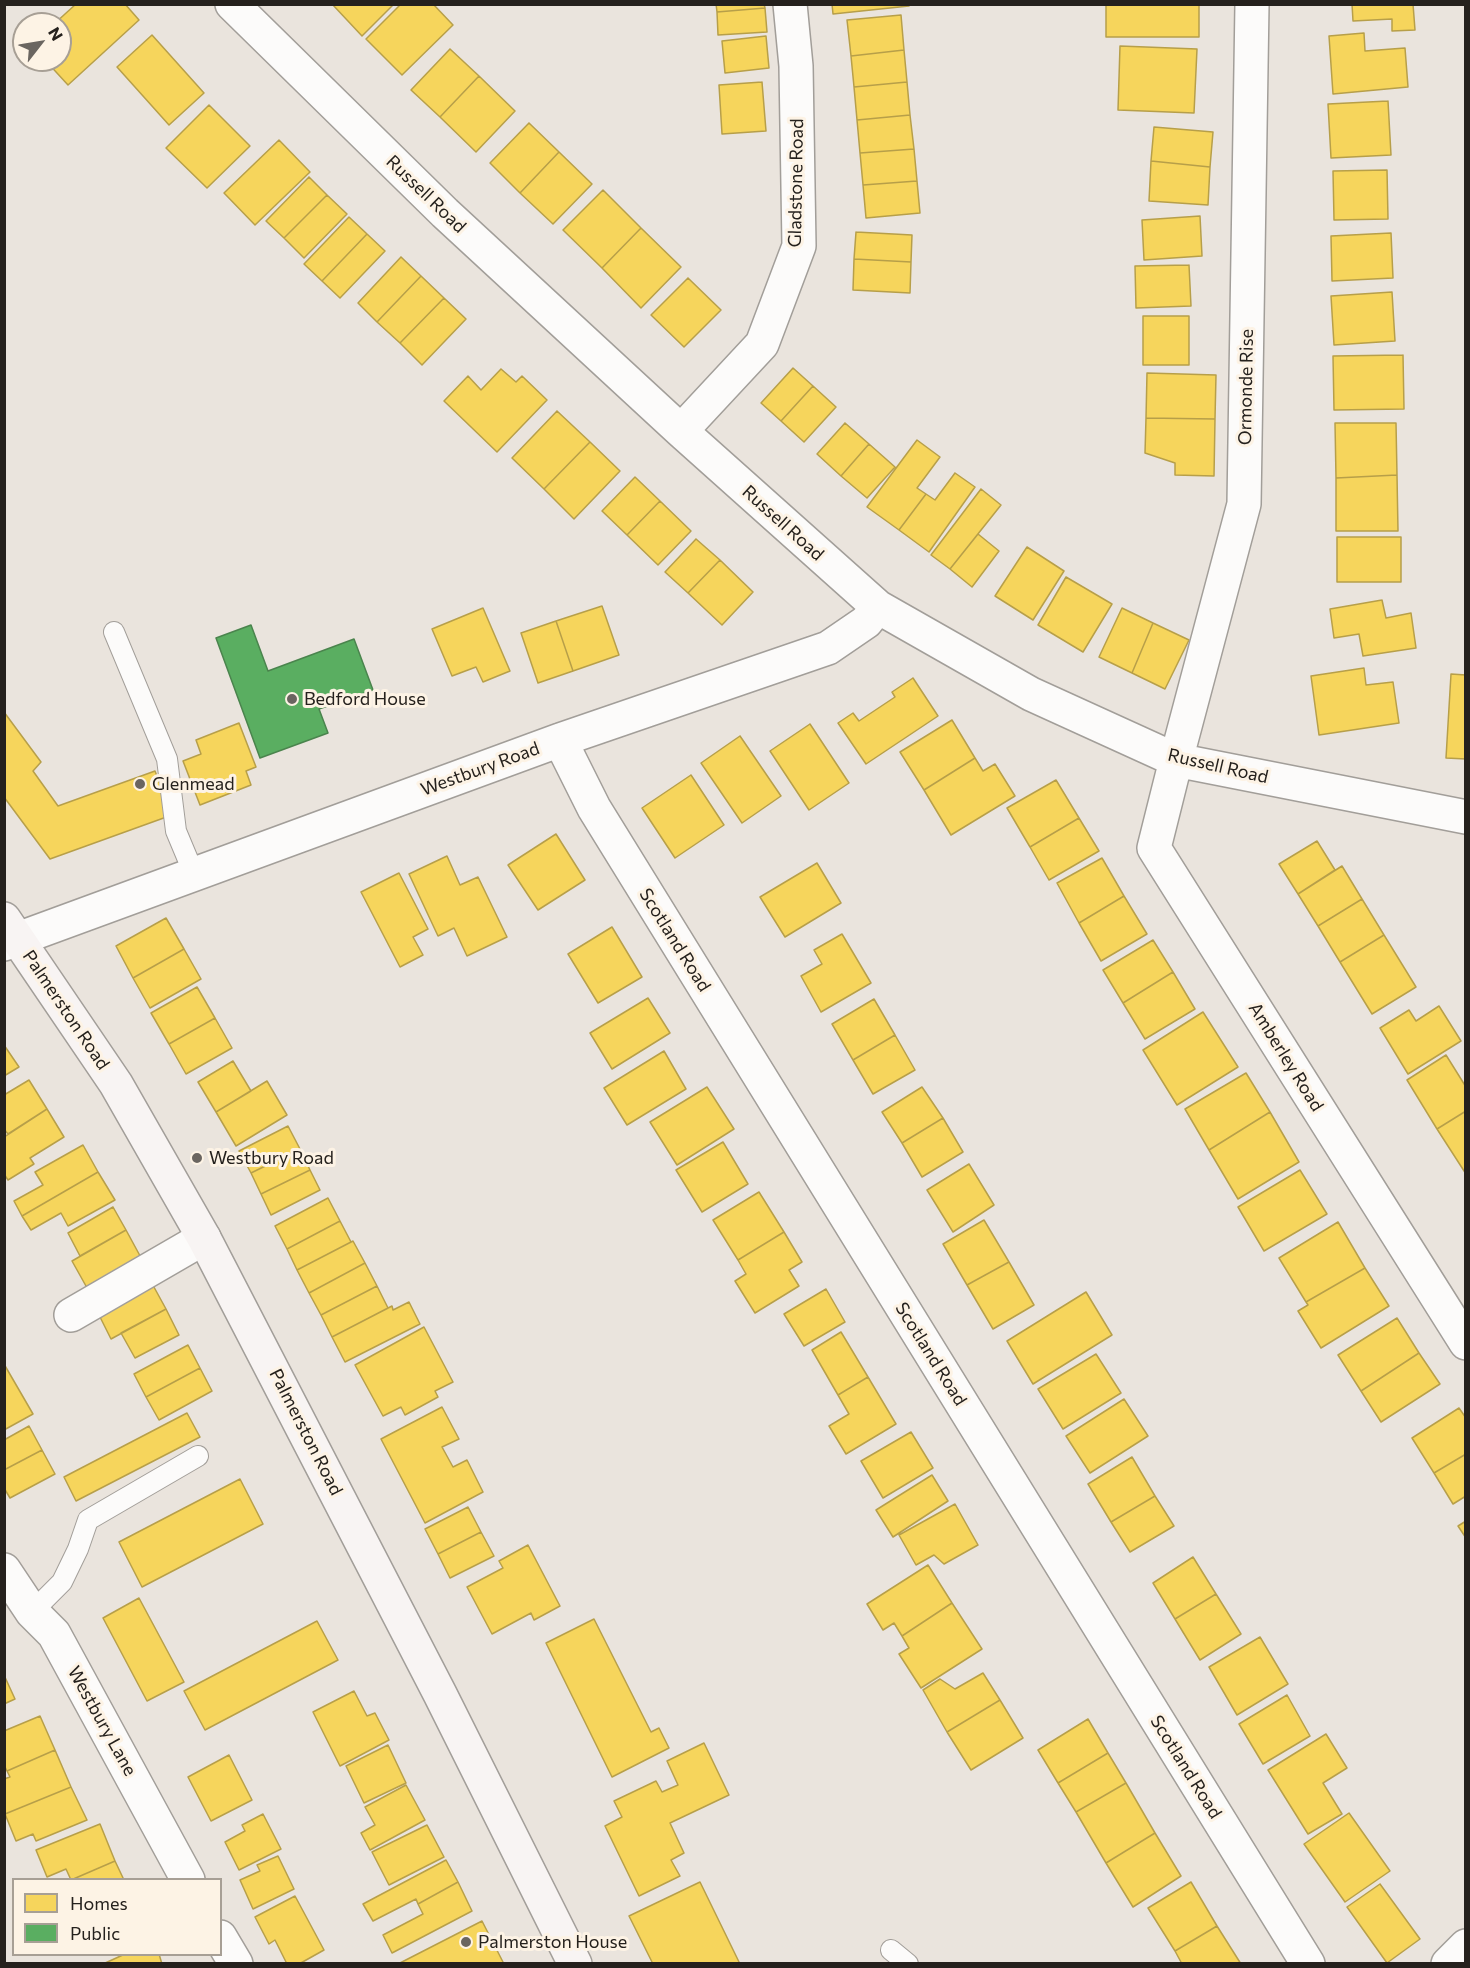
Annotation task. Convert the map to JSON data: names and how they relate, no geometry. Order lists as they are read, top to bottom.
{
  "streets": {
    "main road": ["Palmerston Road"],
    "street": [
      "Gladstone Road",
      "Russell Road",
      "Ormonde Rise",
      "Westbury Road",
      "Scotland Road",
      "Amberley Road",
      "Westbury Lane"
    ]
  },
  "crossings": [
    ["Gladstone Road", "Russell Road"],
    ["Russell Road", "Ormonde Rise"],
    ["Russell Road", "Westbury Road"],
    ["Russell Road", "Amberley Road"],
    ["Ormonde Rise", "Amberley Road"],
    ["Westbury Road", "Scotland Road"],
    ["Westbury Road", "Palmerston Road"]
  ],
  "places": [
    "Bedford House",
    "Glenmead",
    "Westbury Road",
    "Palmerston House"
  ],
  "legend": ["Homes", "Public"],
  "north": "top right"
}
